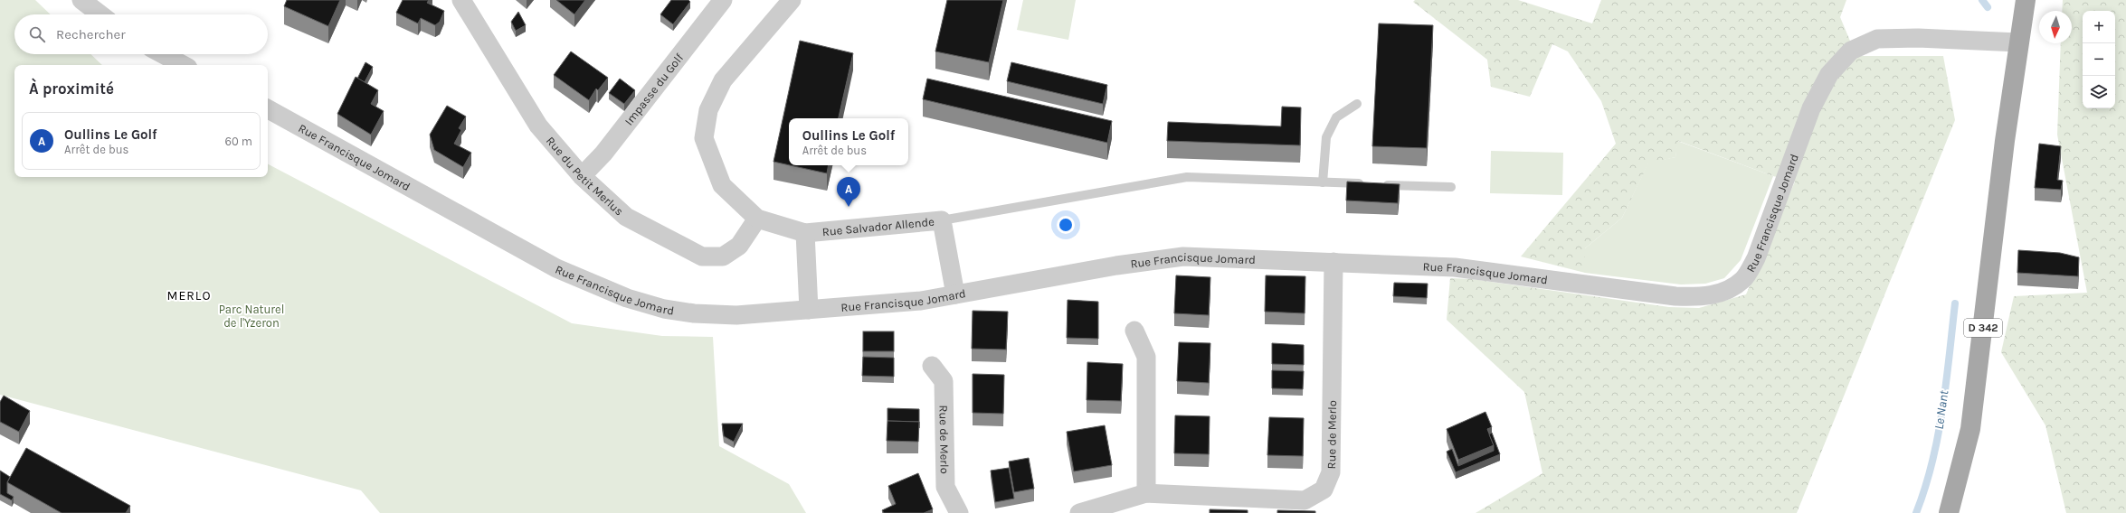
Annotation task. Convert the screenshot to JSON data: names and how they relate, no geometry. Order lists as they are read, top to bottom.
{
  "streets": {
    "main road": ["D 342"],
    "street": [
      "Impasse du Golf",
      "Rue Francisque Jomard",
      "Rue du Petit Merlus",
      "Rue Salvador Allende",
      "Rue de Merlo"
    ]
  },
  "crossings": [
    ["Impasse du Golf", "Rue du Petit Merlus"],
    ["Rue Francisque Jomard", "Rue Salvador Allende"],
    ["Rue Francisque Jomard", "D 342"],
    ["Rue Francisque Jomard", "Rue de Merlo"],
    ["Rue du Petit Merlus", "Rue Salvador Allende"]
  ],
  "districts": ["MERLO"],
  "water": ["Le Nant"],
  "parks": ["Parc Naturel de l'Yzeron"],
  "north": "bottom",
  "page": {
    "map_buttons": ["+", "−"],
    "search": "Rechercher",
    "heading": "À proximité",
    "list": [
      {
        "mark": "A",
        "name": "Oullins Le Golf",
        "note": "Arrêt de bus",
        "value": "60 m"
      }
    ],
    "popup": ["Oullins Le Golf", "Arrêt de bus"],
    "pins": "A"
  }
}
